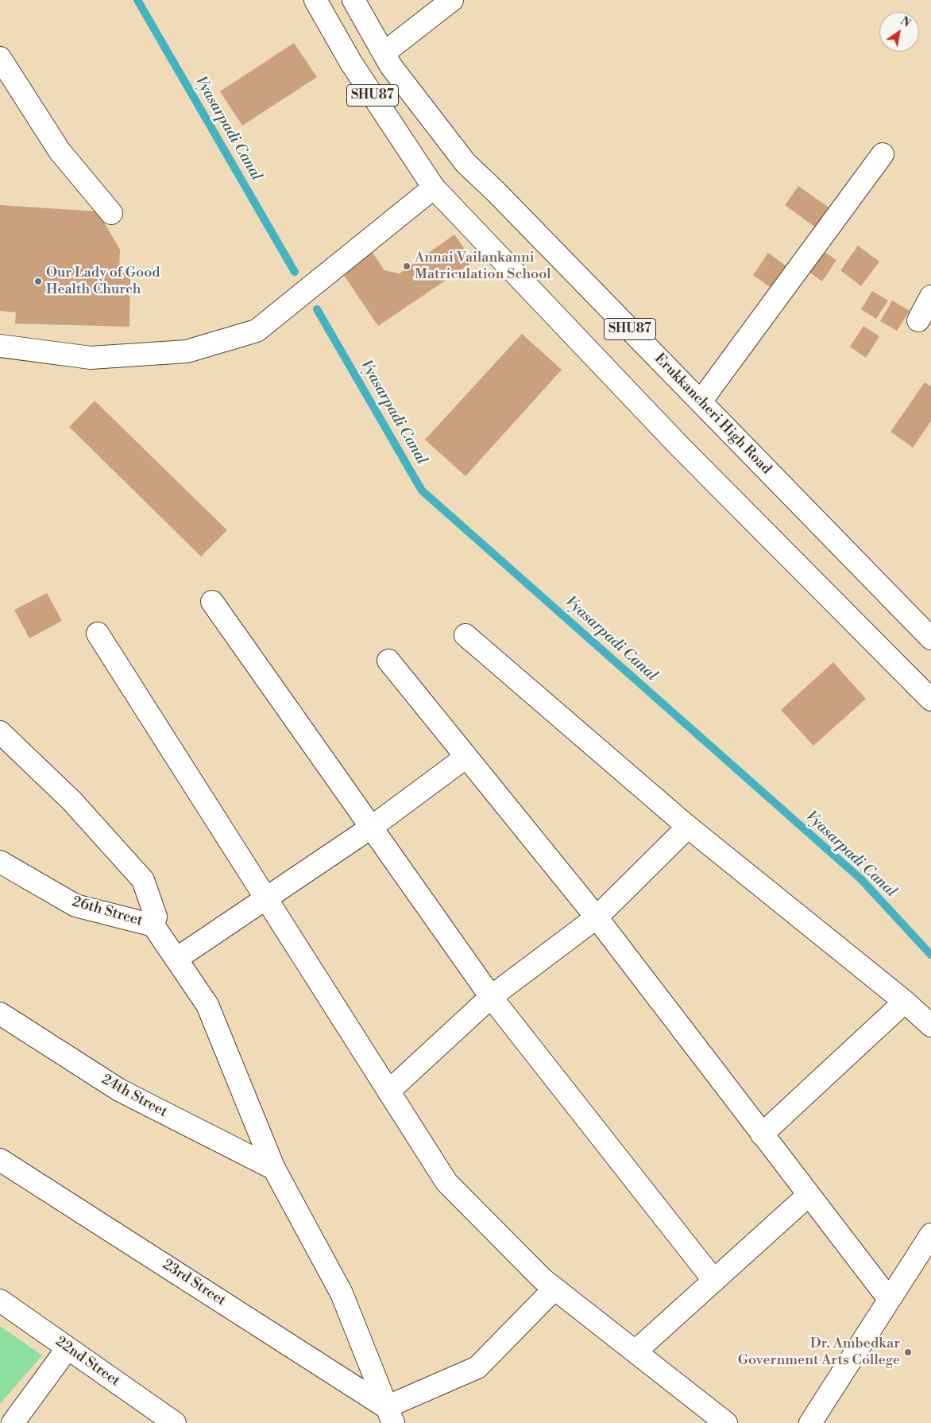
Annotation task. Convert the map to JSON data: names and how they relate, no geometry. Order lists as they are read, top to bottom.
{
  "streets": {
    "street": [
      "SHU87",
      "Erukkancheri High Road",
      "26th Street",
      "24th Street",
      "23rd Street",
      "22nd Street"
    ]
  },
  "water": ["Vyasarpadi Canal"],
  "places": ["Annai Vailankanni Matriculation School", "Our Lady of Good Health Church", "Dr. Ambedkar Government Arts College"],
  "north": "top right"
}
